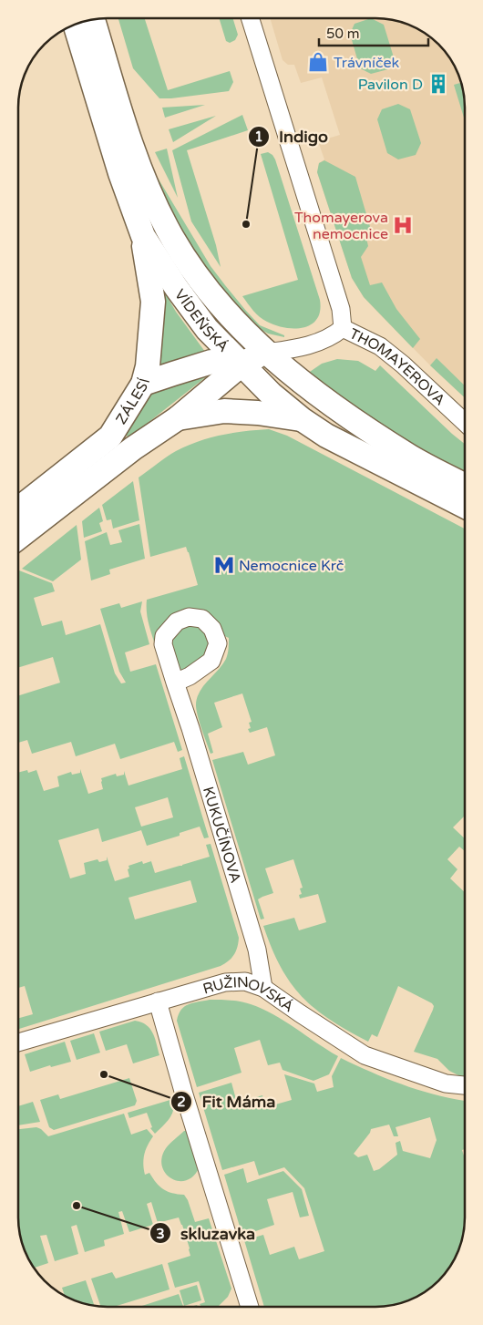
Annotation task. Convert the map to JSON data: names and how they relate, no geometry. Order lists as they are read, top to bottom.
{
  "streets": {
    "main road": ["VÍDEŇSKÁ", "ZÁLESÍ"],
    "street": ["THOMAYEROVA", "KUKUČÍNOVA", "RUŽINOVSKÁ"]
  },
  "crossings": [
    ["VÍDEŇSKÁ", "ZÁLESÍ"],
    ["KUKUČÍNOVA", "RUŽINOVSKÁ"]
  ],
  "places": {
    "shop": ["Trávníček"],
    "building": ["Pavilon D"],
    "other": ["Indigo", "Fit Máma", "skluzavka"],
    "hospital": ["Thomayerova nemocnice"],
    "metro station": ["Nemocnice Krč"]
  },
  "scale_bar": "50 m"
}
